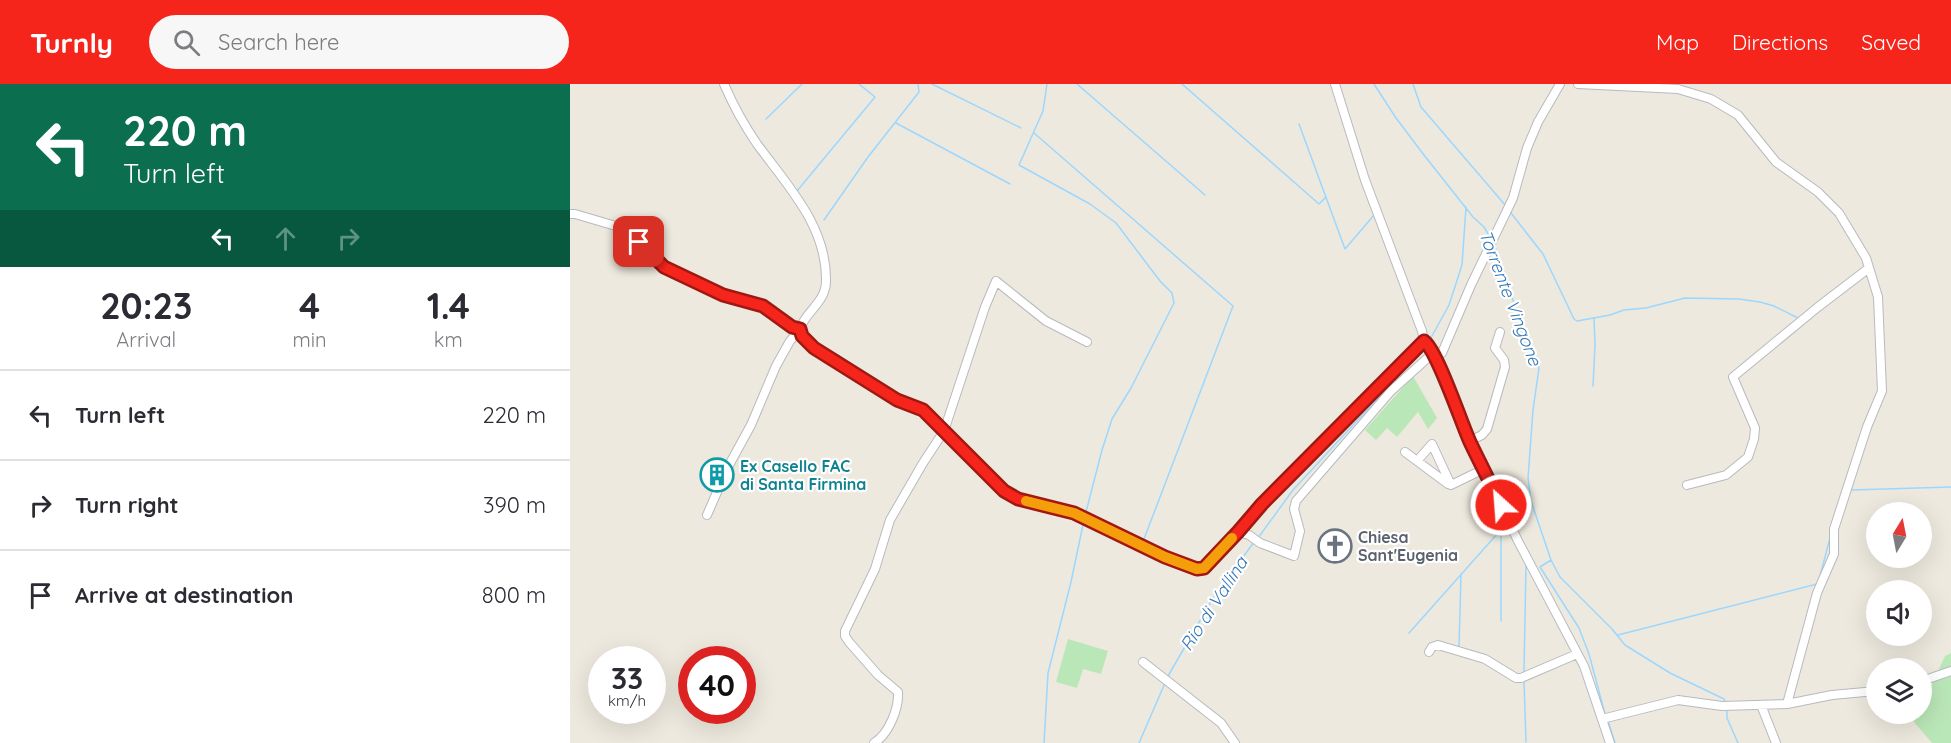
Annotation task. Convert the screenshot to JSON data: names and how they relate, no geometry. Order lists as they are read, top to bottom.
{
  "water": ["Torrente Vingone", "Rio di Vallina"],
  "places": {
    "building": ["Ex Casello FAC di Santa Firmina"],
    "church": ["Chiesa Sant'Eugenia"]
  },
  "north": "top",
  "page": {
    "header": "Turnly",
    "search": "Search here",
    "nav": ["Map", "Directions", "Saved"],
    "turn": ["220 m", "Turn left"],
    "eta": [
      "20:23",
      "Arrival",
      "4",
      "min",
      "1.4",
      "km"
    ],
    "list": [
      {
        "name": "Turn left",
        "value": "220 m"
      },
      {
        "name": "Turn right",
        "value": "390 m"
      },
      {
        "name": "Arrive at destination",
        "value": "800 m"
      }
    ],
    "speed": "33 km/h",
    "limit": "40"
  }
}
